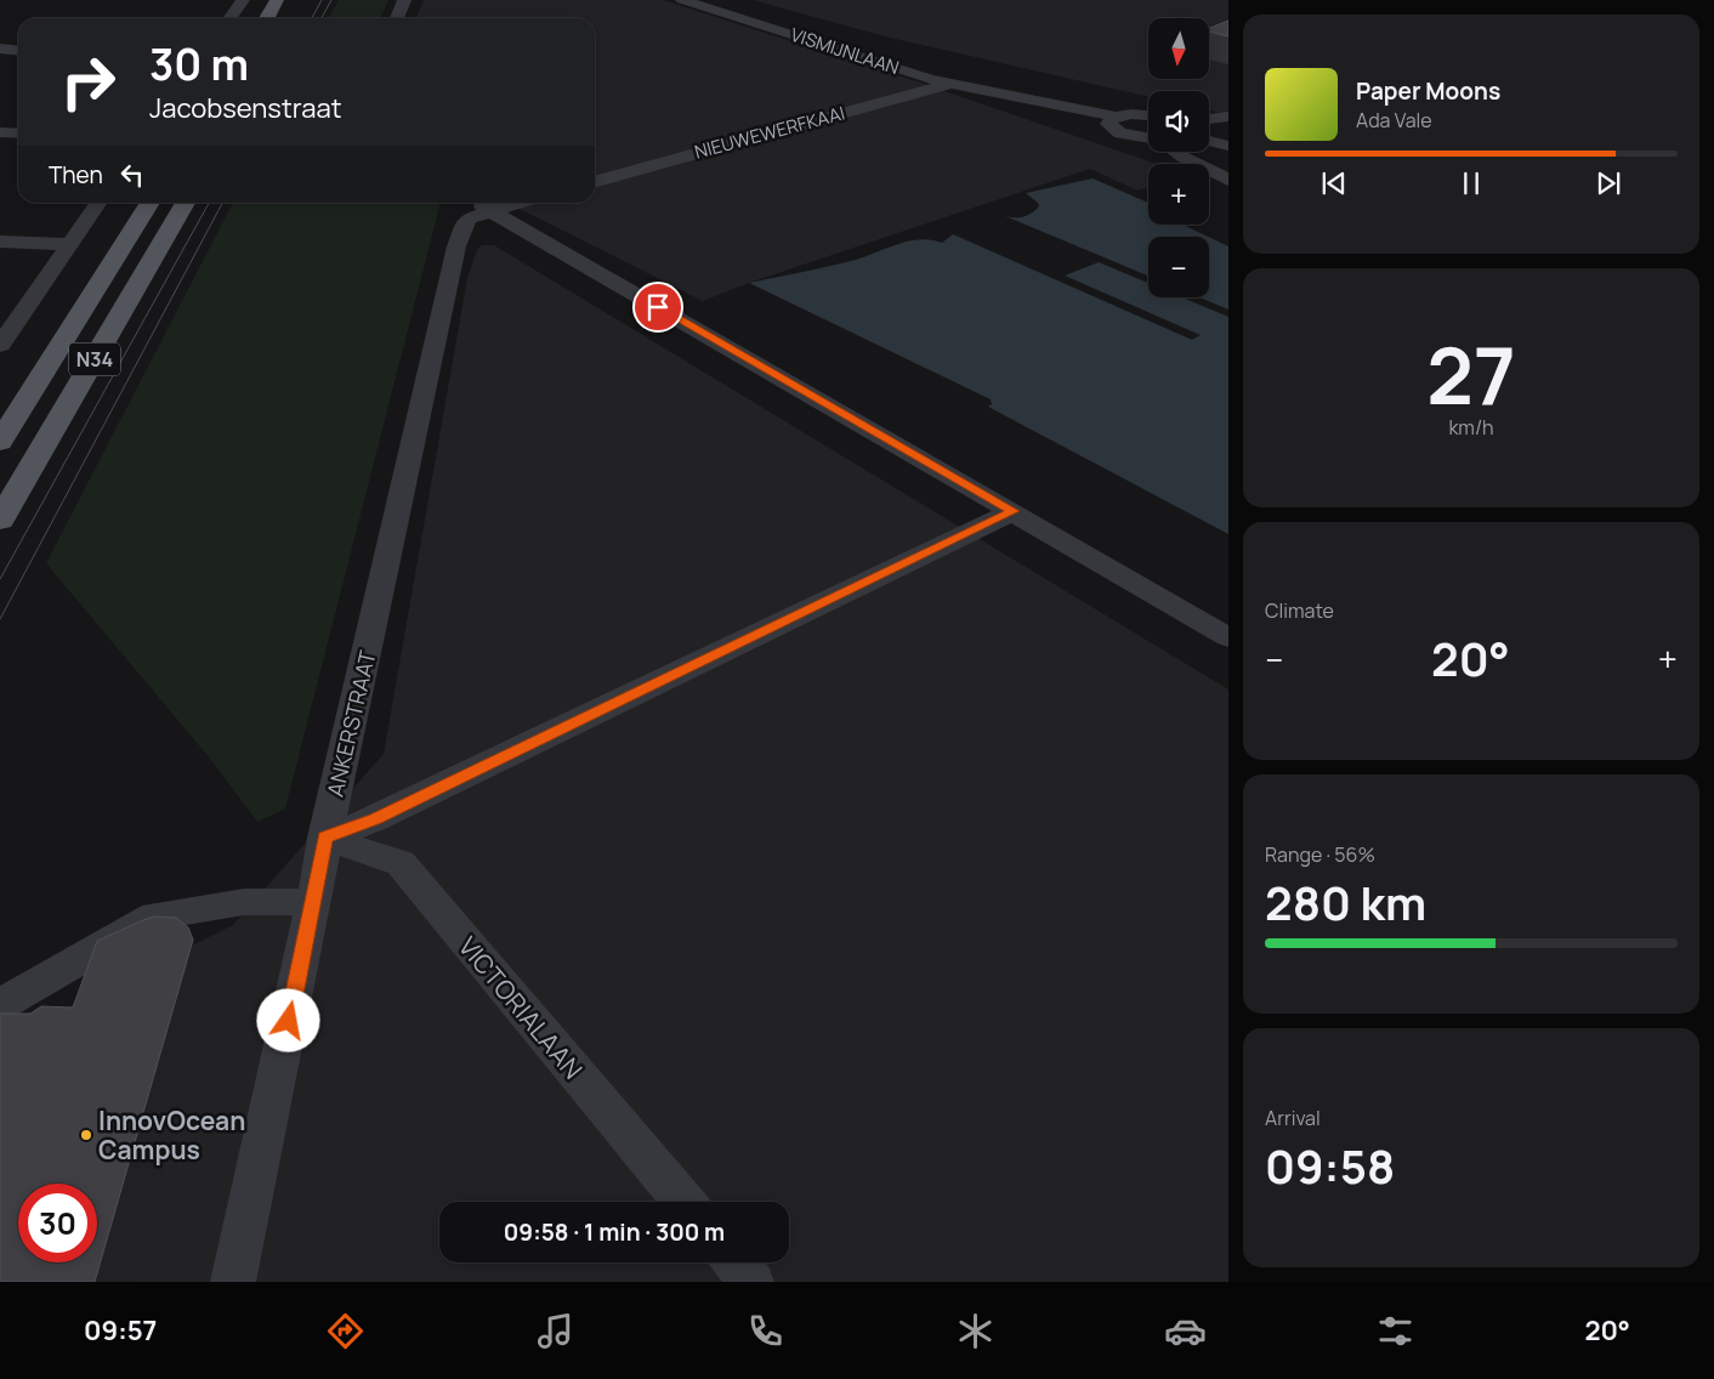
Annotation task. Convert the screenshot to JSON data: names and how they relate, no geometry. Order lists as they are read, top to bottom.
{
  "streets": {
    "main road": ["N34"],
    "street": [
      "VISMIJNLAAN",
      "NIEUWEWERFKAAI",
      "ANKERSTRAAT",
      "VICTORIALAAN"
    ]
  },
  "crossings": [
    ["VISMIJNLAAN", "NIEUWEWERFKAAI"],
    ["ANKERSTRAAT", "VICTORIALAAN"]
  ],
  "places": ["InnovOcean Campus"],
  "north": "bottom",
  "page": {
    "map_buttons": ["+", "−"],
    "turn": ["30 m", "Jacobsenstraat"],
    "song": ["Paper Moons", "Ada Vale"],
    "then": "Then",
    "tile": [
      ["27", "km/h"],
      "Climate",
      ["Range · 56%", "280 km"],
      ["Arrival", "09:58"]
    ],
    "heat": ["−", "20°", "+"],
    "limit": "30",
    "trip": "09:58 · 1 min · 300 m",
    "tabs": ["09:57", "20°"]
  }
}
